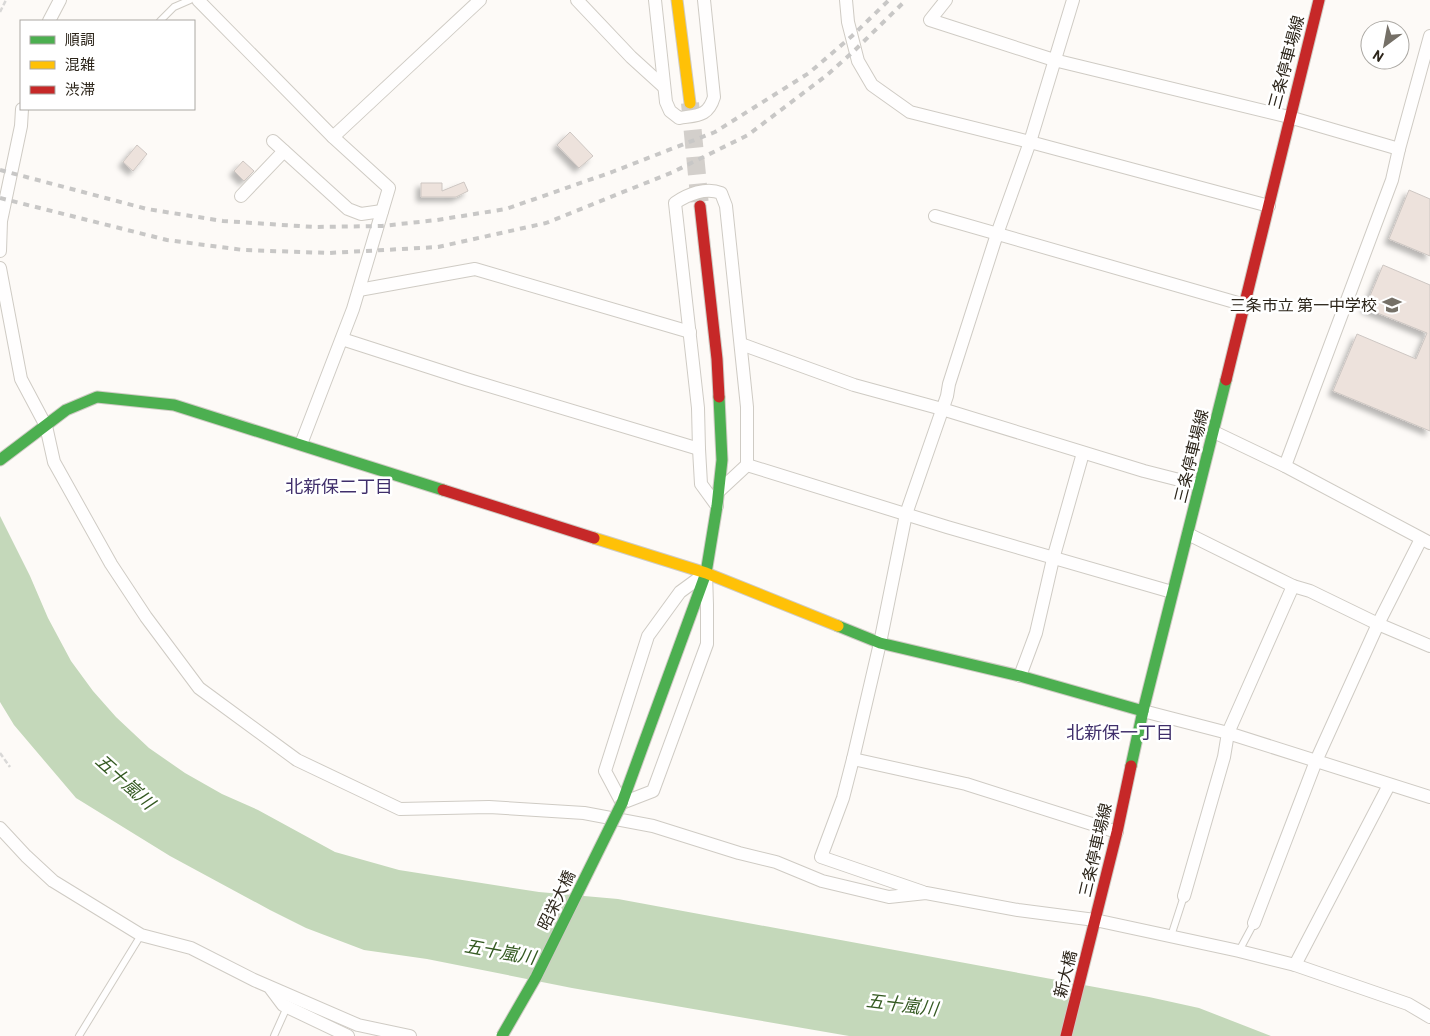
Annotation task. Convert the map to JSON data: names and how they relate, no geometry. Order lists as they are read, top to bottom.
{
  "streets": {
    "street": ["三条停車場線", "昭栄大橋", "新大橋"]
  },
  "crossings": [
    ["三条停車場線", "新大橋"]
  ],
  "districts": ["北新保二丁目", "北新保一丁目"],
  "water": ["五十嵐川"],
  "places": {
    "school or university": ["三条市立 第一中学校"]
  },
  "legend": ["順調", "混雑", "渋滞"],
  "north": "bottom left"
}
